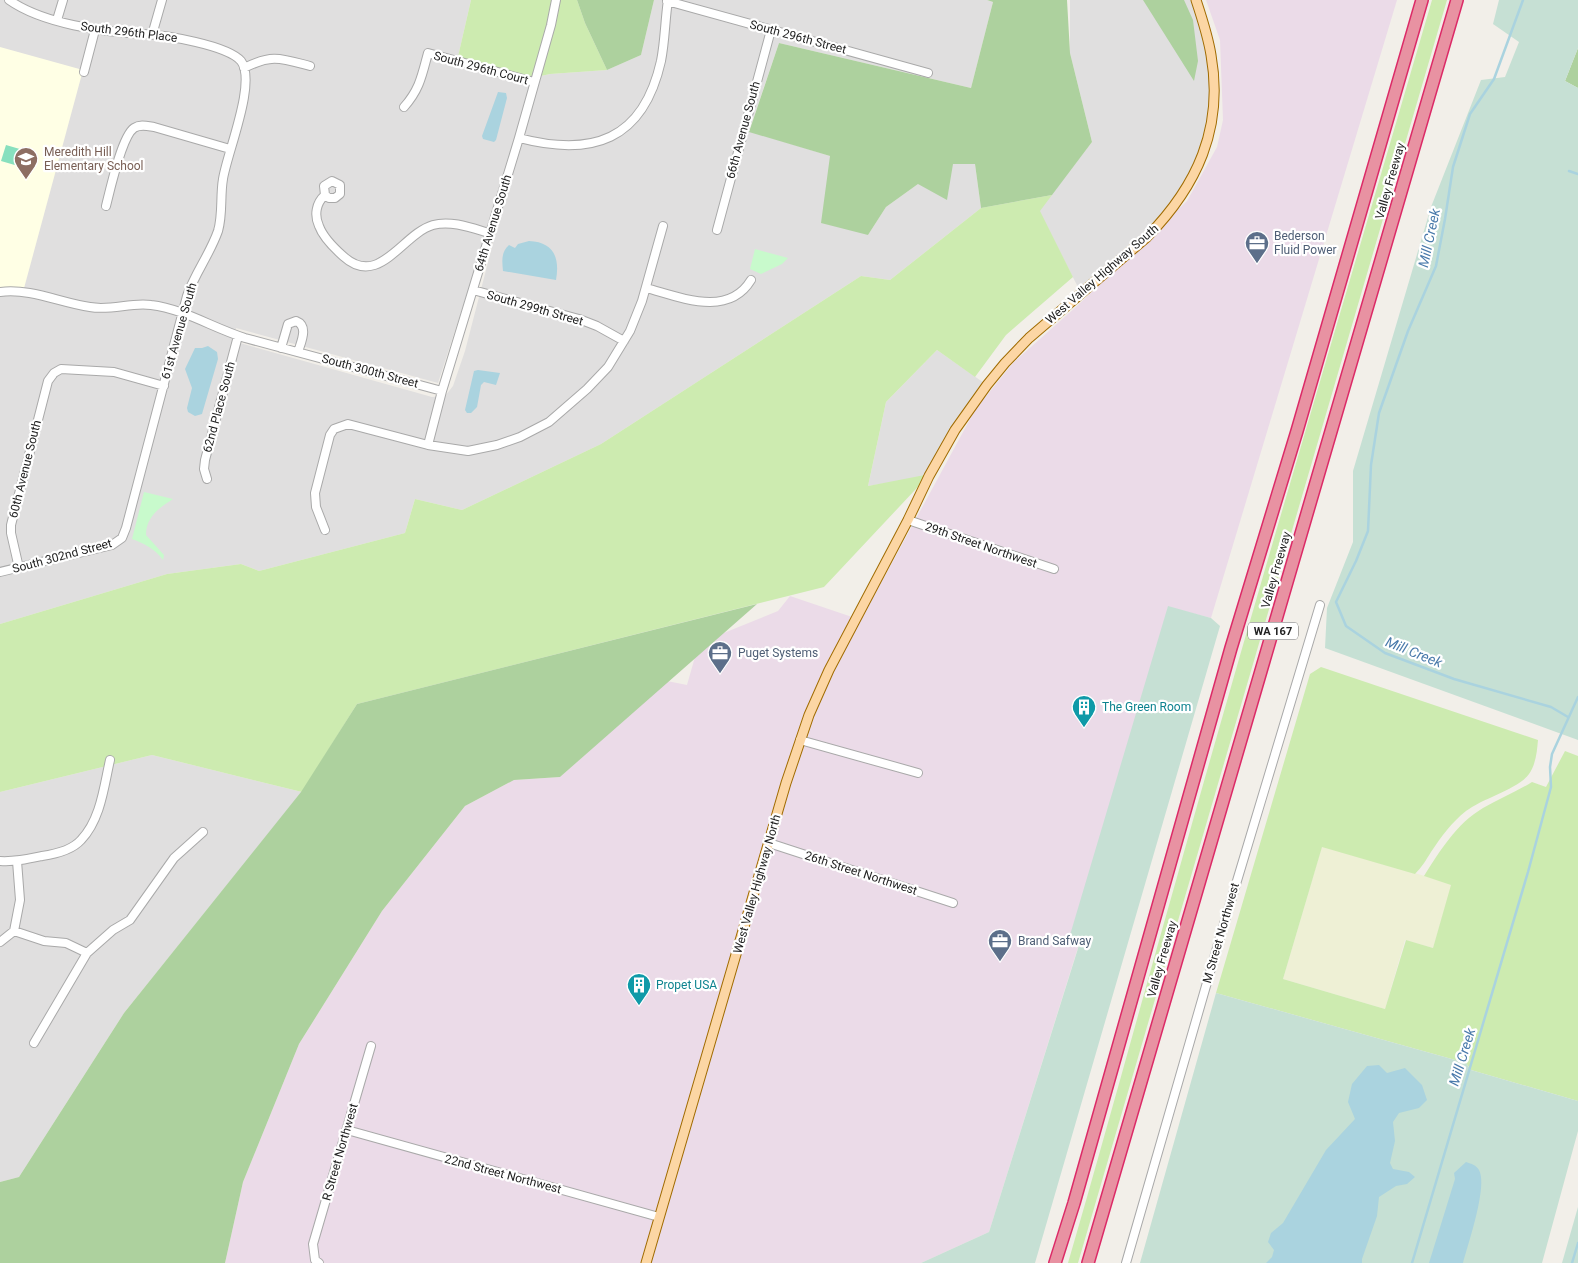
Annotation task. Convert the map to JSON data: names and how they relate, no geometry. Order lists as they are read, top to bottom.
{
  "streets": {
    "highway": ["Valley Freeway", "WA 167"],
    "main road": ["West Valley Highway South", "West Valley Highway North"],
    "street": [
      "South 296th Place",
      "South 296th Street",
      "South 296th Court",
      "66th Avenue South",
      "64th Avenue South",
      "South 299th Street",
      "61st Avenue South",
      "South 300th Street",
      "62nd Place South",
      "60th Avenue South",
      "29th Street Northwest",
      "South 302nd Street",
      "26th Street Northwest",
      "M Street Northwest",
      "R Street Northwest",
      "22nd Street Northwest"
    ]
  },
  "crossings": [
    ["South 296th Place", "61st Avenue South"],
    ["South 296th Street", "66th Avenue South"],
    ["South 296th Court", "64th Avenue South"],
    ["64th Avenue South", "South 299th Street"],
    ["64th Avenue South", "South 300th Street"],
    ["West Valley Highway South", "29th Street Northwest"],
    ["West Valley Highway South", "West Valley Highway North"],
    ["61st Avenue South", "South 300th Street"],
    ["61st Avenue South", "60th Avenue South"],
    ["61st Avenue South", "South 302nd Street"],
    ["South 300th Street", "62nd Place South"],
    ["60th Avenue South", "South 302nd Street"],
    ["29th Street Northwest", "West Valley Highway North"],
    ["26th Street Northwest", "West Valley Highway North"],
    ["West Valley Highway North", "22nd Street Northwest"],
    ["R Street Northwest", "22nd Street Northwest"]
  ],
  "water": ["Mill Creek"],
  "places": {
    "school or university": ["Meredith Hill Elementary School"],
    "office": ["Bederson Fluid Power", "Puget Systems", "Brand Safway"],
    "building": ["The Green Room", "Propet USA"]
  }
}
